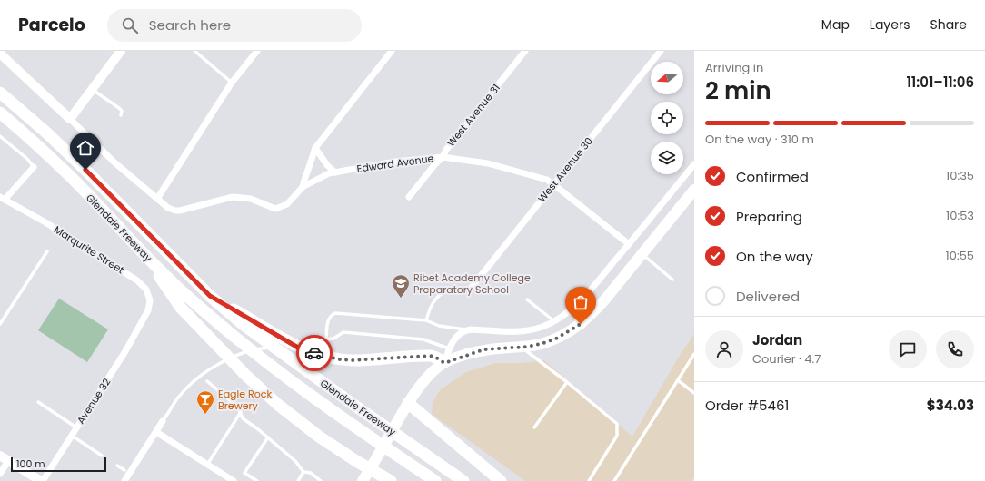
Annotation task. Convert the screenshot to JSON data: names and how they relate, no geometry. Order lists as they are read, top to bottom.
{
  "streets": {
    "highway": ["Glendale Freeway"],
    "street": [
      "West Avenue 31",
      "Edward Avenue",
      "West Avenue 30",
      "Marqurite Street",
      "Avenue 32"
    ]
  },
  "crossings": [
    ["West Avenue 31", "Edward Avenue"],
    ["Edward Avenue", "West Avenue 30"],
    ["Marqurite Street", "Avenue 32"]
  ],
  "places": {
    "school or university": ["Ribet Academy College Preparatory School"],
    "bar": ["Eagle Rock Brewery"]
  },
  "scale_bar": "100 m",
  "north": "left",
  "page": {
    "header": "Parcelo",
    "search": "Search here",
    "nav": ["Map", "Layers", "Share"],
    "heading": ["2 min", "Arriving in", "11:01–11:06"],
    "panel": [
      "Jordan",
      "Courier · 4.7",
      "Order #5461",
      "$34.03"
    ],
    "bar": "On the way · 310 m",
    "list": [
      ["Confirmed", "10:35"],
      ["Preparing", "10:53"],
      ["On the way", "10:55"],
      "Delivered"
    ],
    "scale": "100 m"
  }
}
